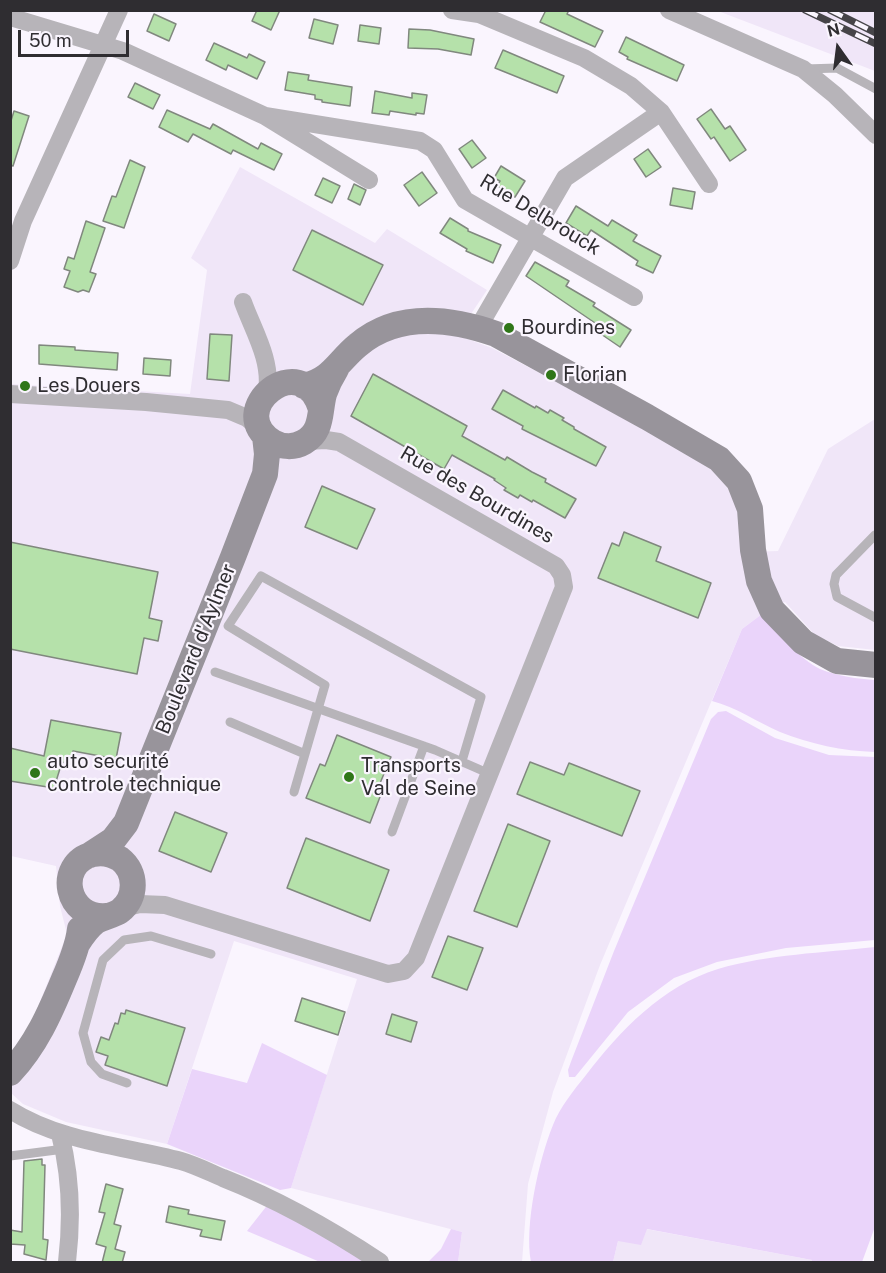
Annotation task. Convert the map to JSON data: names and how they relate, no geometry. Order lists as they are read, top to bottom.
{
  "streets": {
    "street": ["Rue Delbrouck", "Rue des Bourdines", "Boulevard d'Aylmer"]
  },
  "crossings": [
    ["Rue des Bourdines", "Boulevard d'Aylmer"]
  ],
  "places": [
    "Bourdines",
    "Florian",
    "Les Douers",
    "auto securité controle technique",
    "Transports Val de Seine"
  ],
  "scale_bar": "50 m",
  "north": "top"
}
